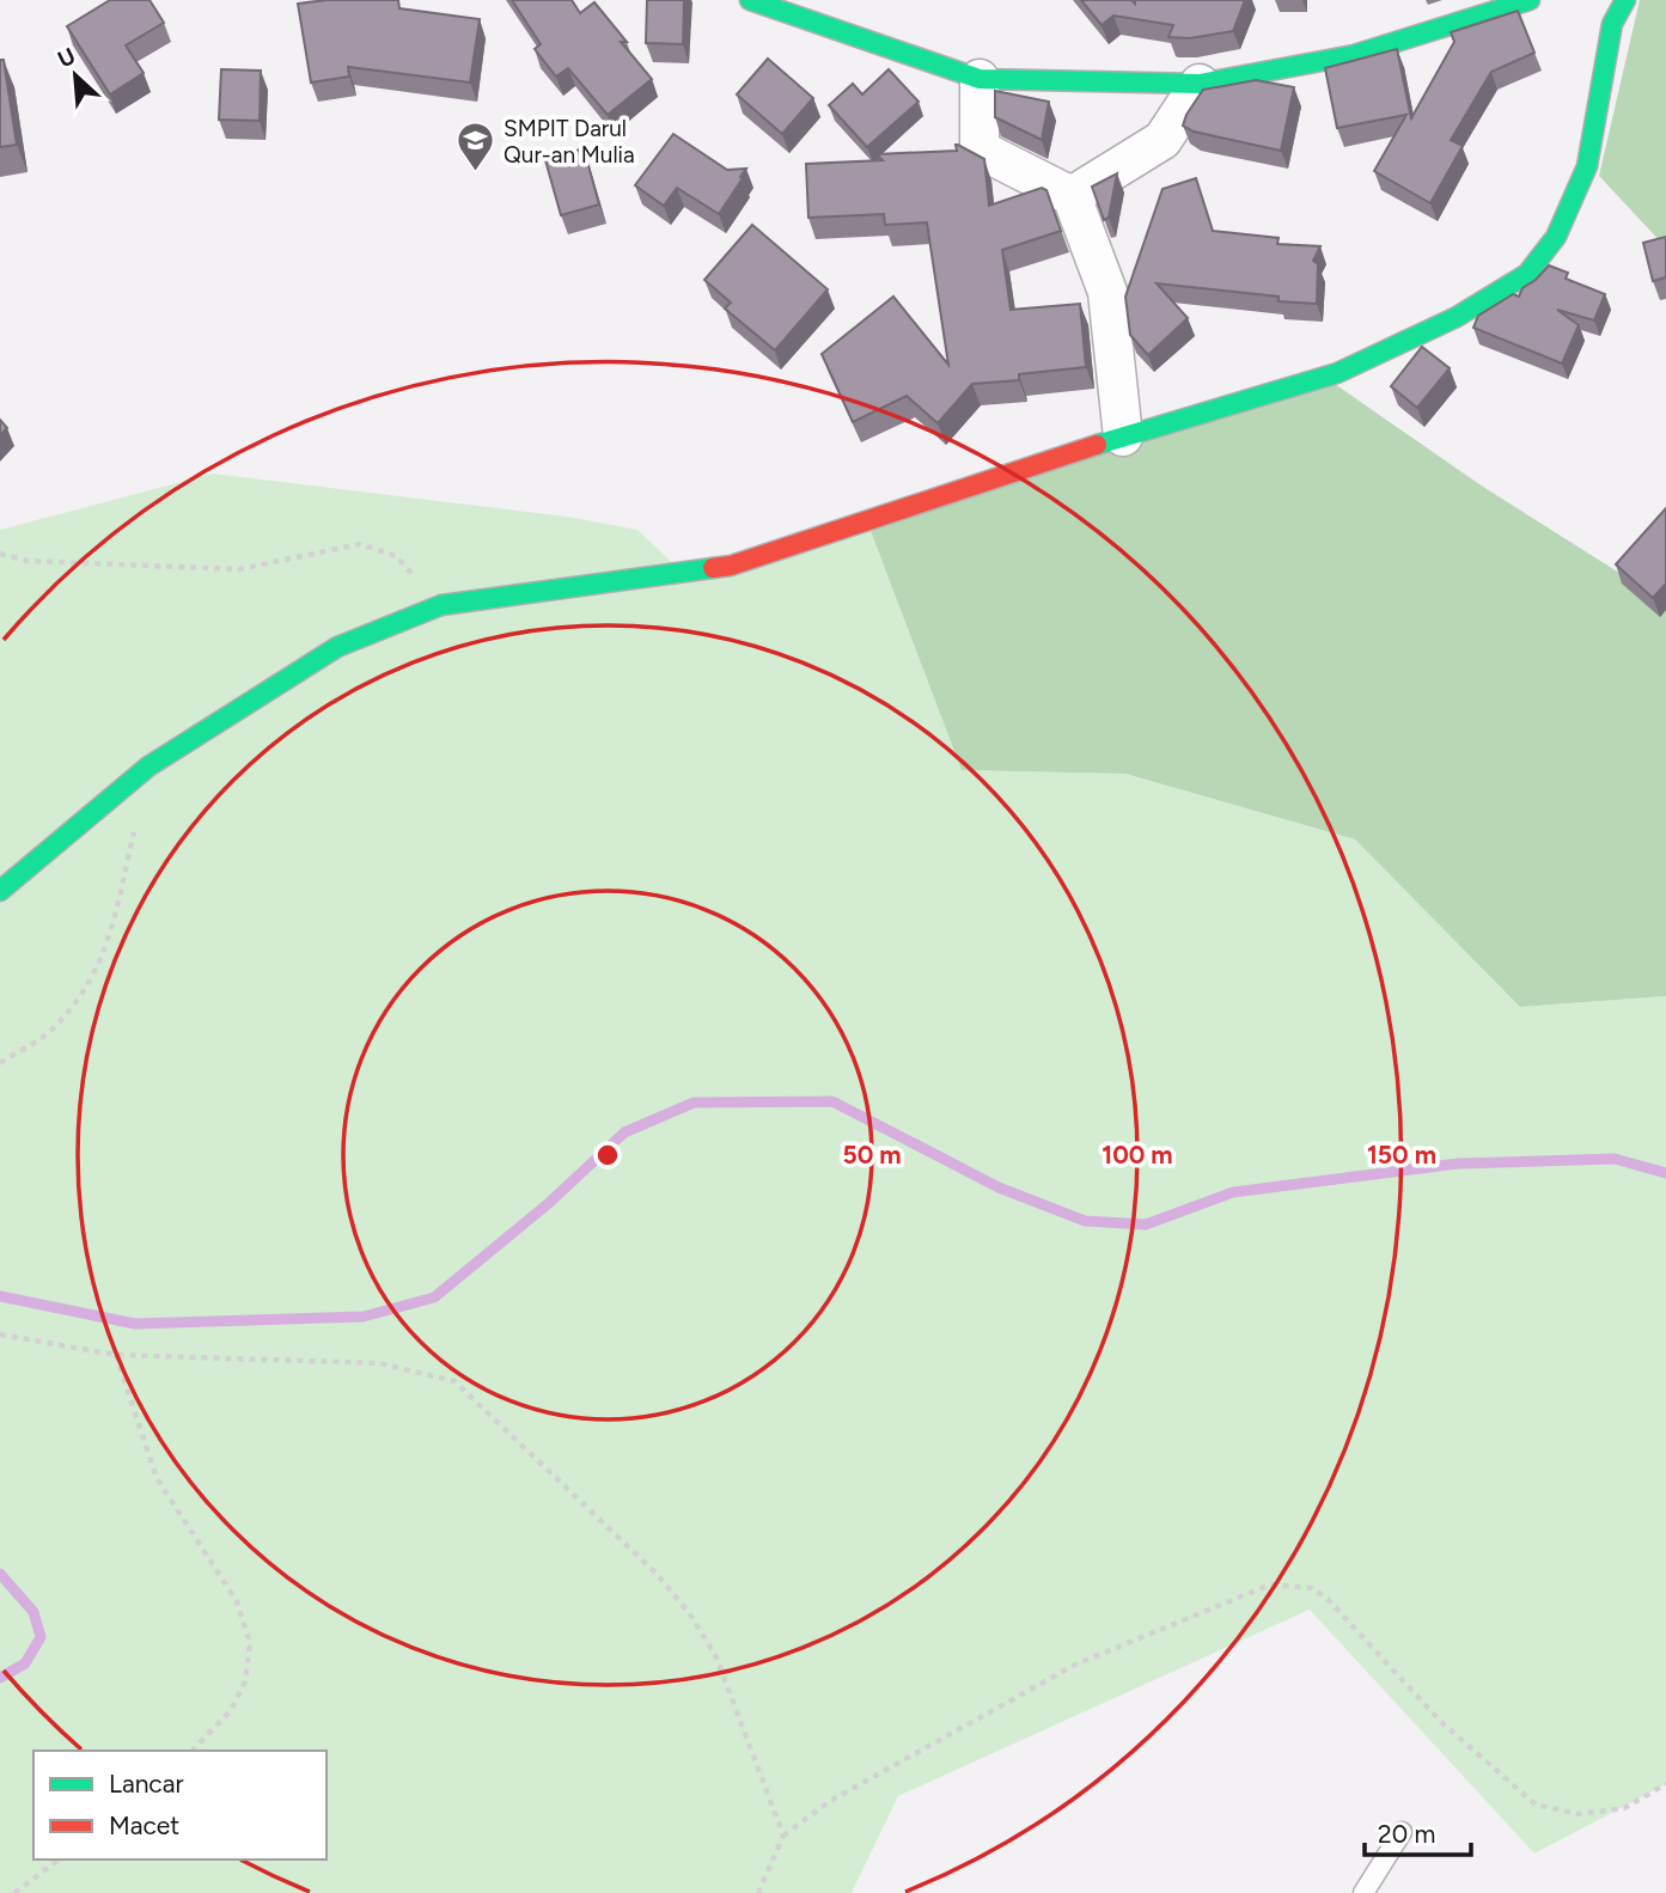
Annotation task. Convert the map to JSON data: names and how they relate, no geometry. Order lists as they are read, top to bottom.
{
  "places": {
    "school or university": ["SMPIT Darul Qur-an Mulia"]
  },
  "legend": ["Lancar", "Macet"],
  "scale_bar": "20 m",
  "north": "top left",
  "rings": ["50 m", "100 m", "150 m"]
}
